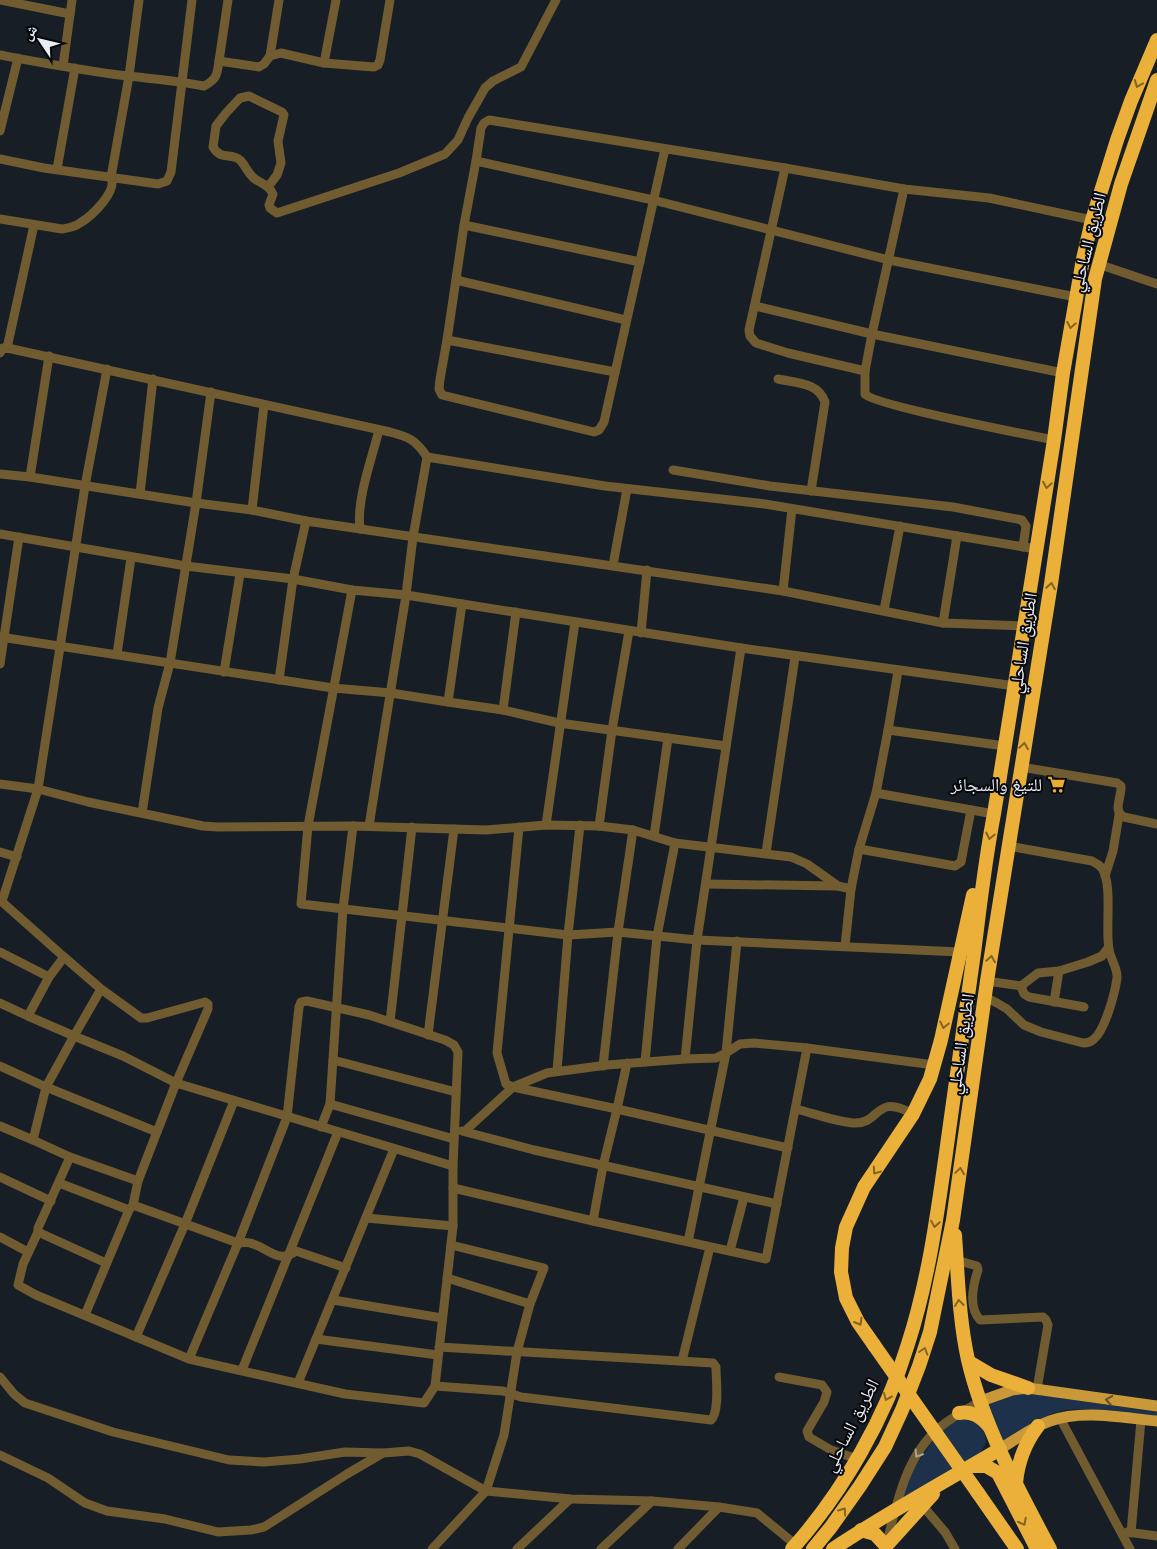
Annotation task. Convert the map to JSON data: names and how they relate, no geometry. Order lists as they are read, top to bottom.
{
  "streets": {
    "highway": ["الطريق الساحلي"]
  },
  "places": {
    "supermarket": ["للتيغ والسجائر"]
  },
  "north": "top left"
}
